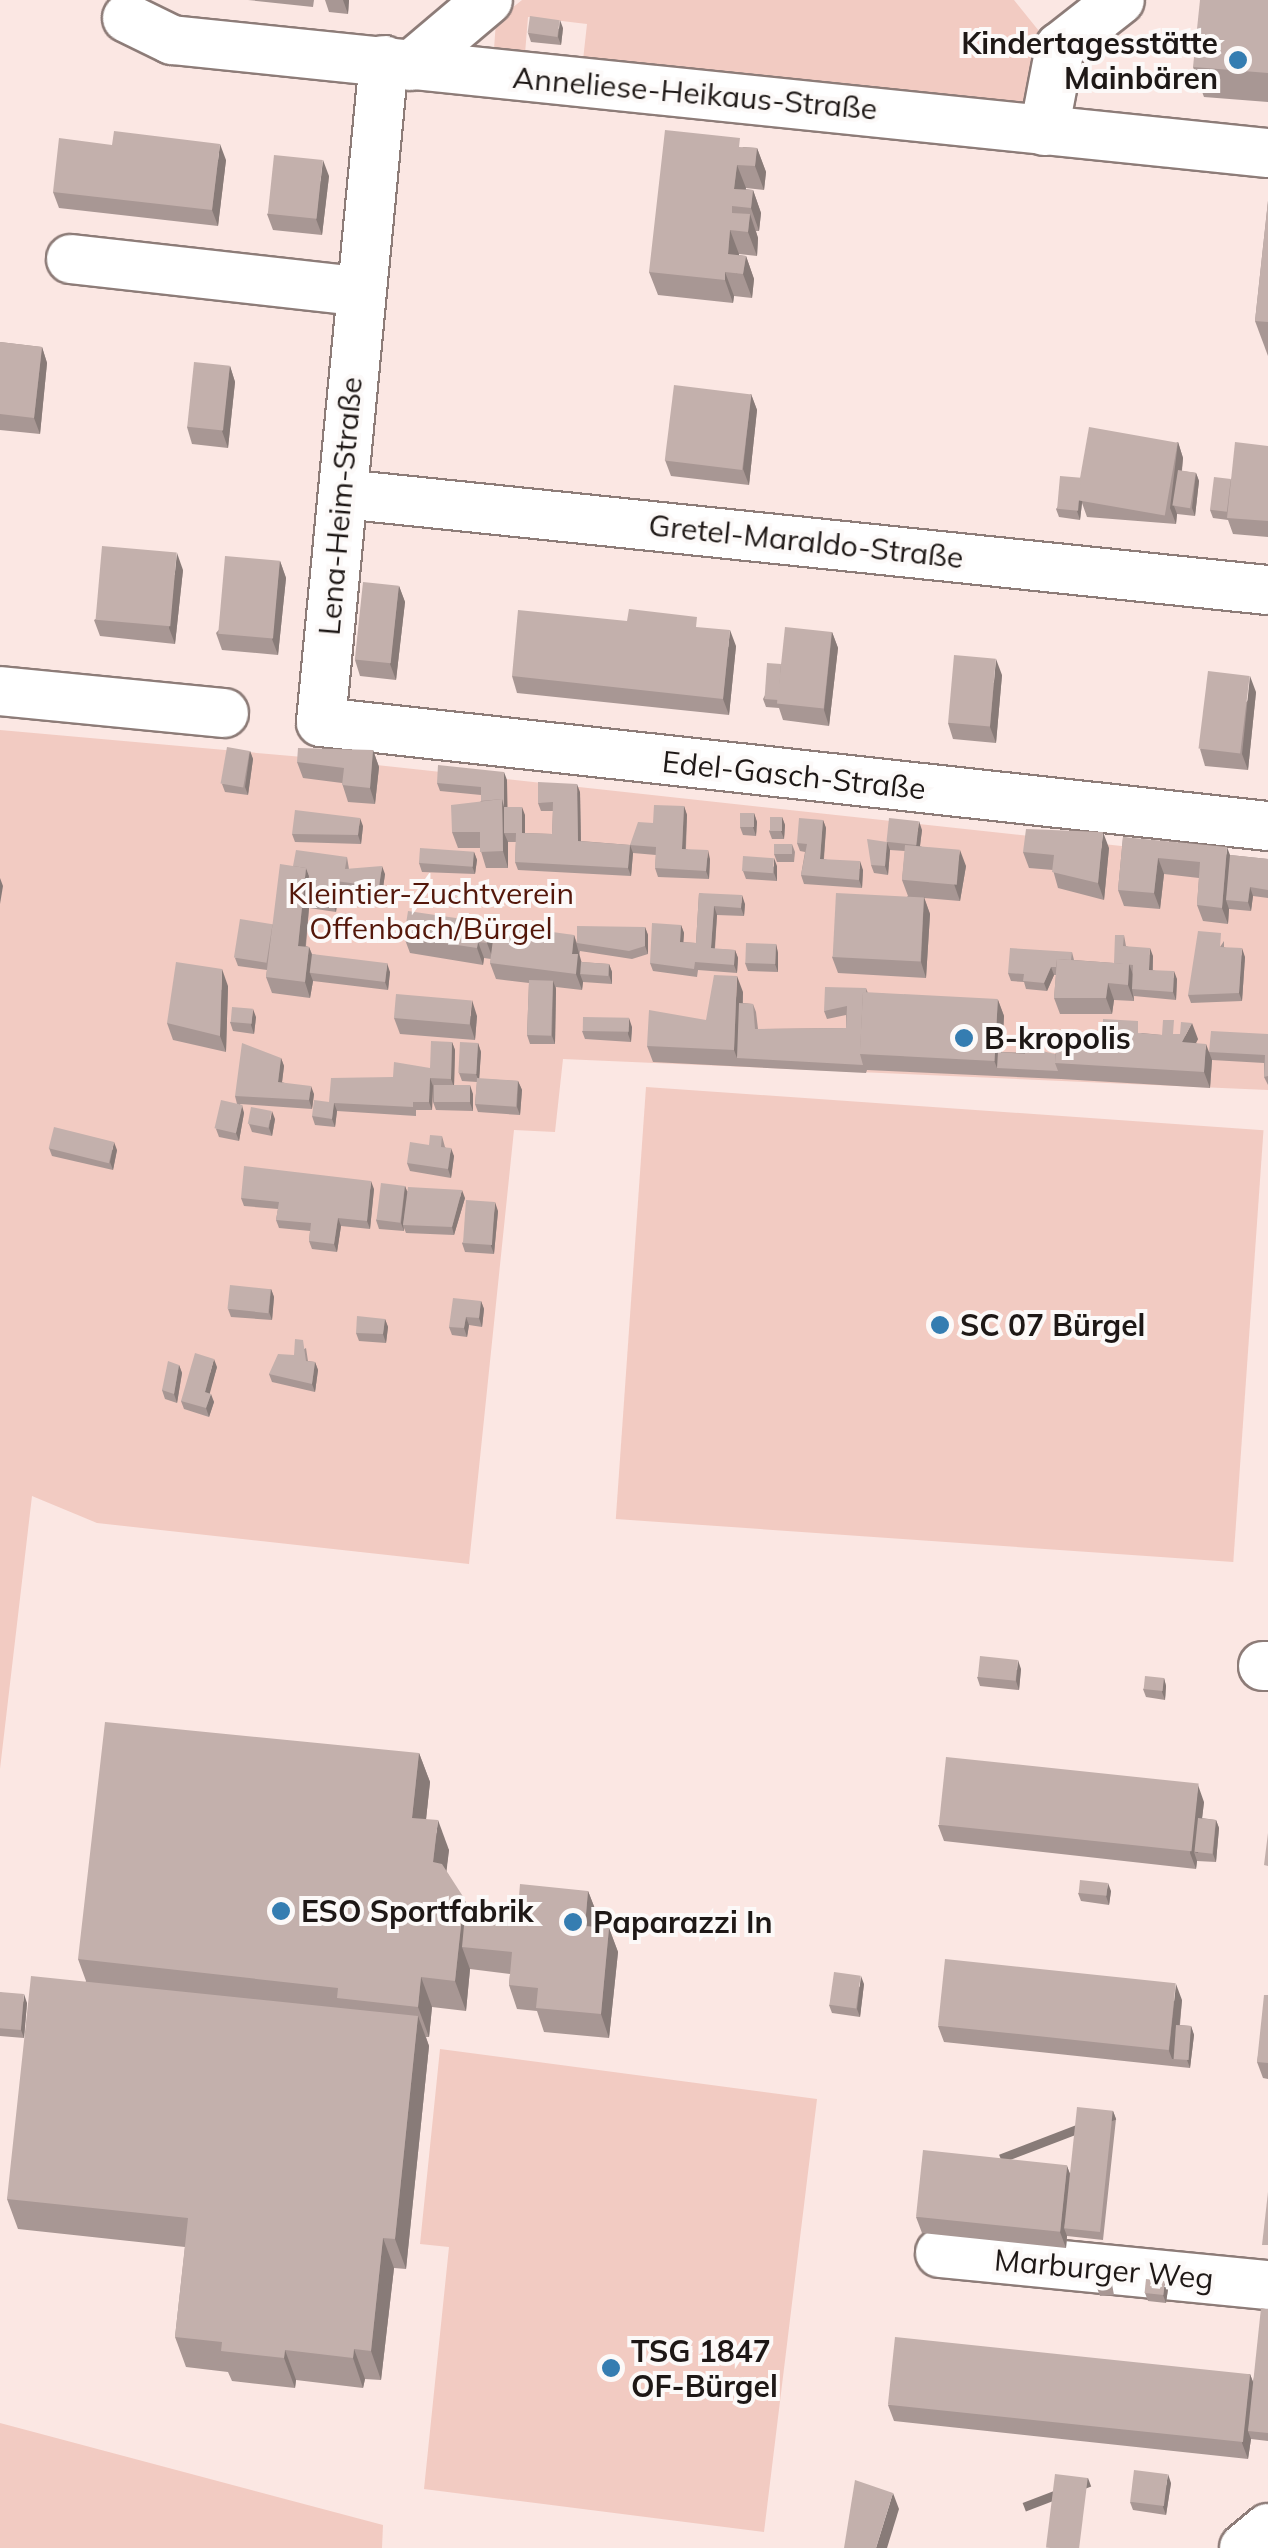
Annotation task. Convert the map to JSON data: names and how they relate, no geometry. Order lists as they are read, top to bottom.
{
  "streets": {
    "street": [
      "Anneliese-Heikaus-Straße",
      "Lena-Heim-Straße",
      "Gretel-Maraldo-Straße",
      "Edel-Gasch-Straße",
      "Marburger Weg"
    ]
  },
  "crossings": [
    ["Anneliese-Heikaus-Straße", "Lena-Heim-Straße"],
    ["Lena-Heim-Straße", "Gretel-Maraldo-Straße"],
    ["Lena-Heim-Straße", "Edel-Gasch-Straße"]
  ],
  "parks": ["Kleintier-Zuchtverein Offenbach/Bürgel"],
  "places": [
    "Kindertagesstätte Mainbären",
    "B-kropolis",
    "SC 07 Bürgel",
    "ESO Sportfabrik",
    "Paparazzi In",
    "TSG 1847 OF-Bürgel"
  ]
}
